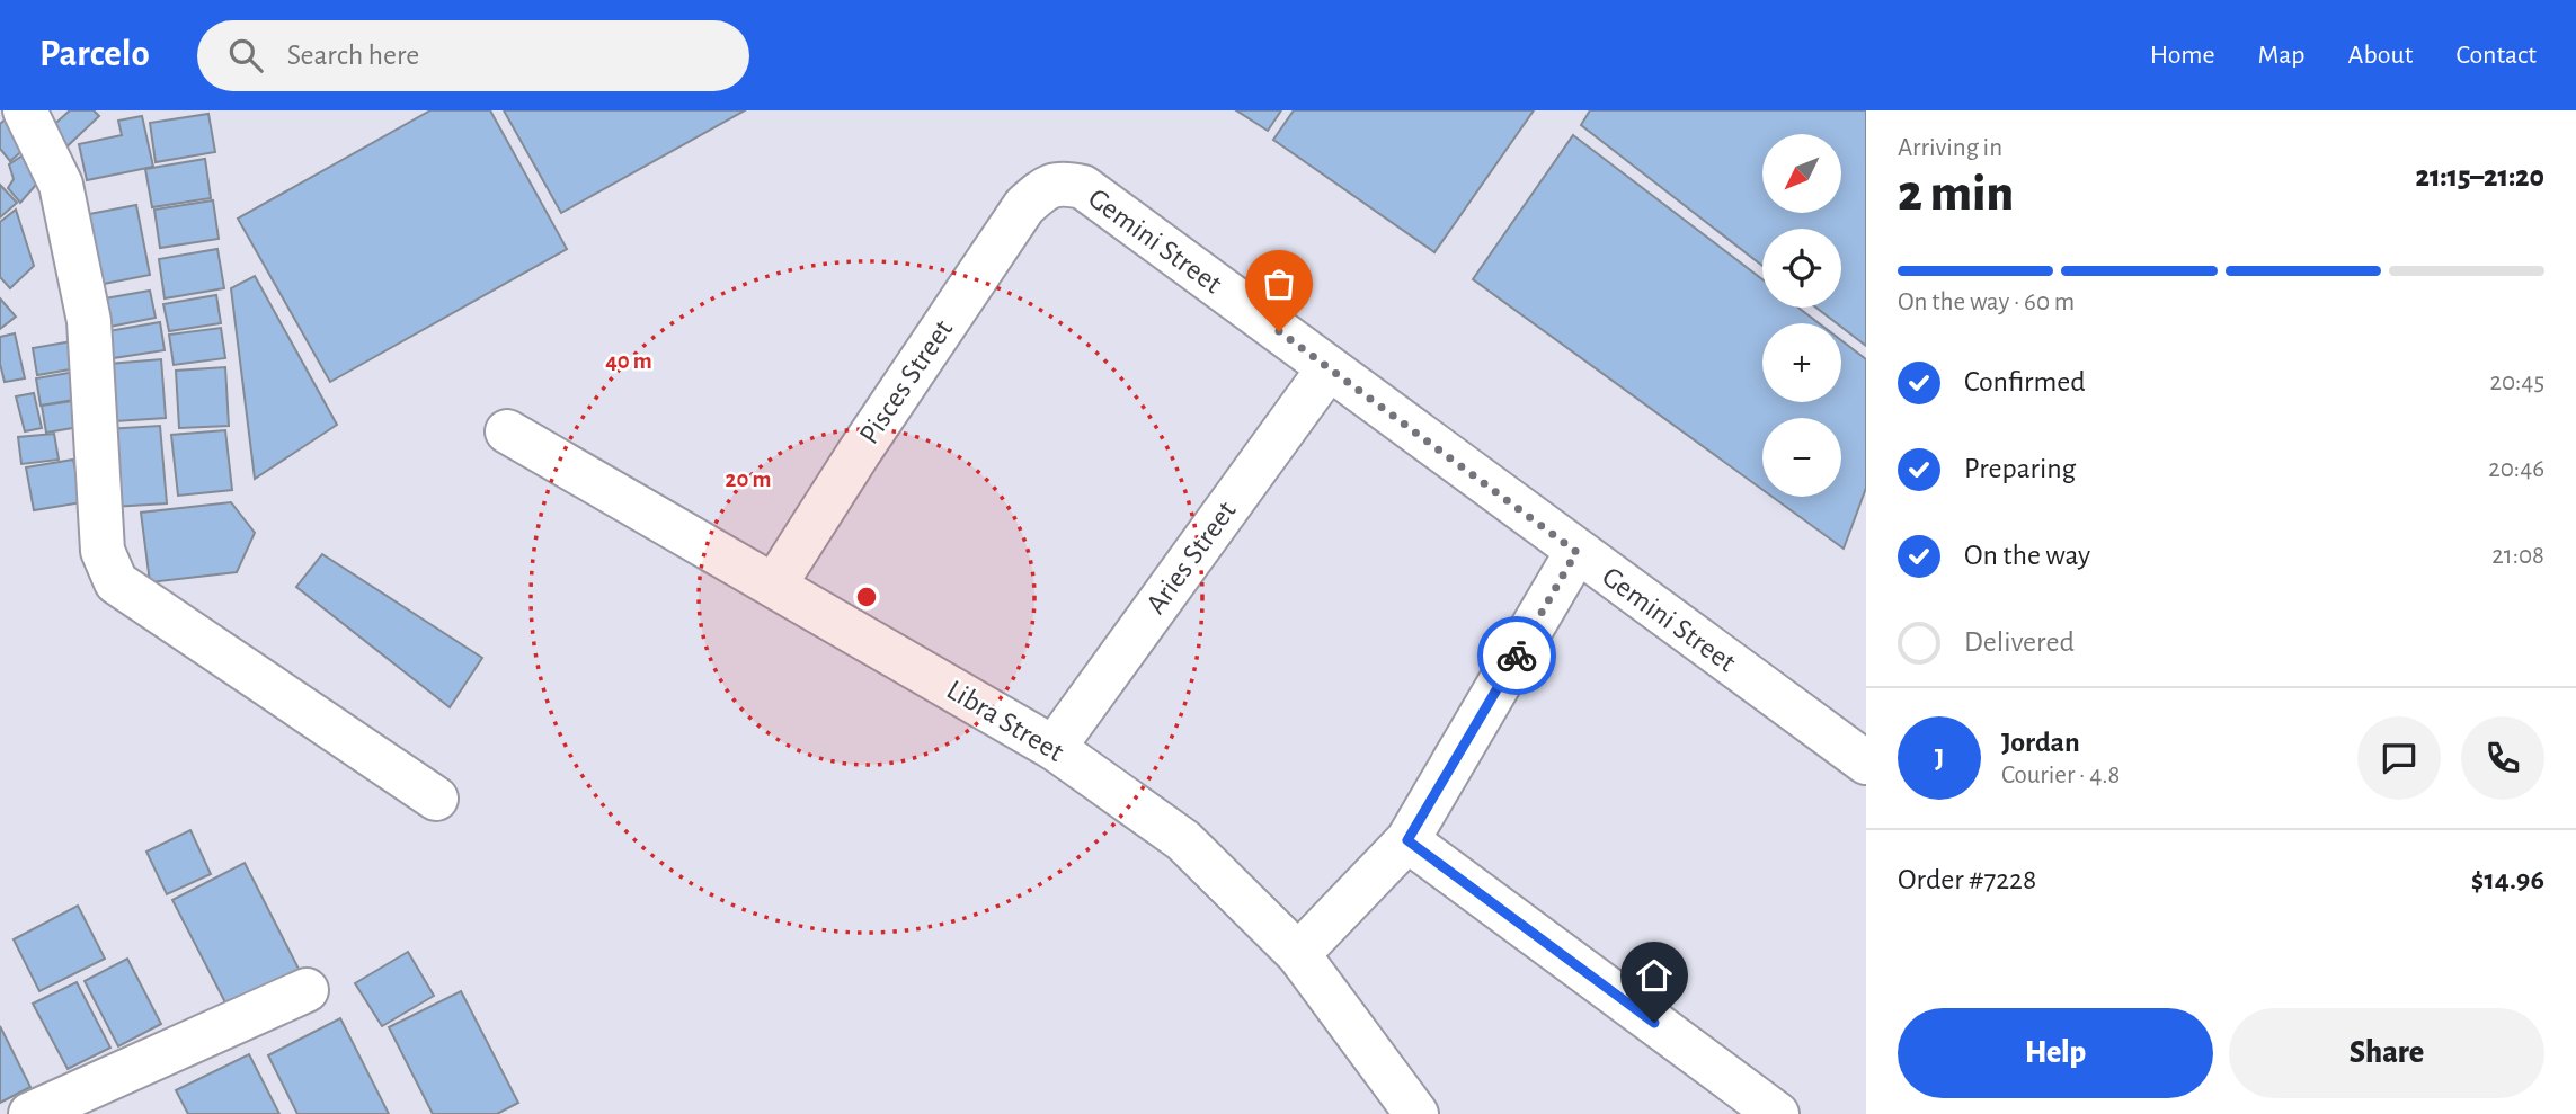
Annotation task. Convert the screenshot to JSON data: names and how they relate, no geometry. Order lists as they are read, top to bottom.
{
  "streets": {
    "street": [
      "Gemini Street",
      "Pisces Street",
      "Aries Street",
      "Libra Street"
    ]
  },
  "crossings": [
    ["Gemini Street", "Pisces Street"],
    ["Gemini Street", "Aries Street"],
    ["Pisces Street", "Libra Street"],
    ["Aries Street", "Libra Street"]
  ],
  "north": "bottom left",
  "page": {
    "header": "Parcelo",
    "search": "Search here",
    "nav": [
      "Home",
      "Map",
      "About",
      "Contact"
    ],
    "heading": ["2 min", "Arriving in", "21:15–21:20"],
    "panel": [
      "Jordan",
      "Courier · 4.8",
      "Order #7228",
      "$14.96"
    ],
    "map_buttons": ["+", "−"],
    "bar": "On the way · 60 m",
    "list": [
      ["Confirmed", "20:45"],
      ["Preparing", "20:46"],
      ["On the way", "21:08"],
      "Delivered"
    ],
    "round": "J",
    "buttons": ["Help", "Share"]
  },
  "rings": ["40 m", "20 m"]
}
